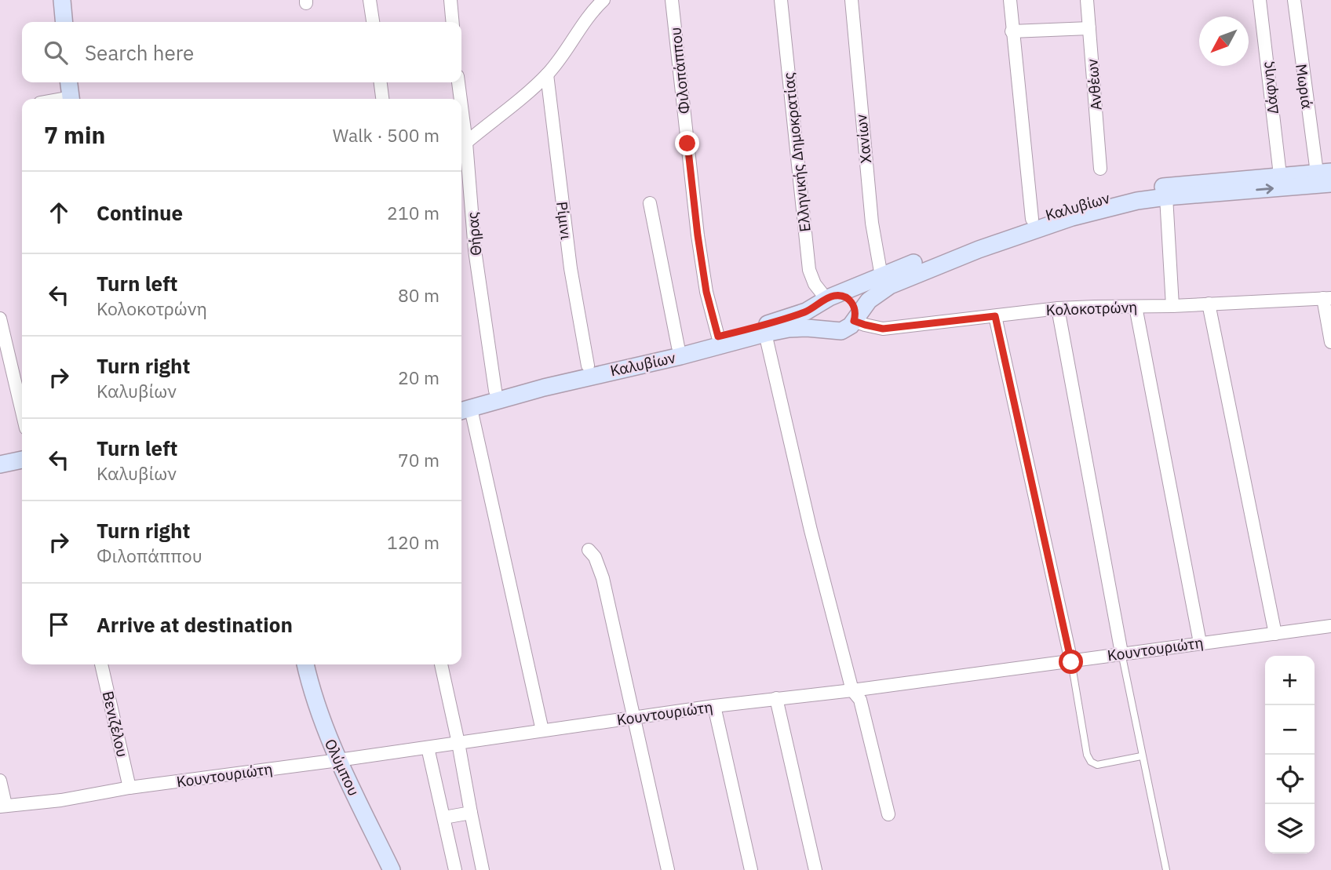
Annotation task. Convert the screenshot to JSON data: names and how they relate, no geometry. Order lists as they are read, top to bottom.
{
  "streets": {
    "main road": ["Καλυβίων", "Ολύμπου"],
    "street": [
      "Φιλοπάππου",
      "Ανθέων",
      "Μωριά",
      "Δάφνης",
      "Χανίων",
      "Ελληνικής Δημοκρατίας",
      "Ρίμινι",
      "Θήρας",
      "Κολοκοτρώνη",
      "Κουντουριώτη",
      "Βενιζέλου"
    ]
  },
  "crossings": [
    ["Φιλοπάππου", "Καλυβίων"],
    ["Μωριά", "Καλυβίων"],
    ["Δάφνης", "Καλυβίων"],
    ["Χανίων", "Καλυβίων"],
    ["Ελληνικής Δημοκρατίας", "Καλυβίων"],
    ["Ελληνικής Δημοκρατίας", "Κολοκοτρώνη"],
    ["Καλυβίων", "Ρίμινι"],
    ["Καλυβίων", "Θήρας"],
    ["Καλυβίων", "Κολοκοτρώνη"],
    ["Κουντουριώτη", "Βενιζέλου"],
    ["Κουντουριώτη", "Ολύμπου"]
  ],
  "north": "bottom left",
  "page": {
    "search": "Search here",
    "heading": ["7 min", "Walk · 500 m"],
    "list": [
      ["Continue", "210 m"],
      ["Turn left", "Κολοκοτρώνη", "80 m"],
      ["Turn right", "Καλυβίων", "20 m"],
      ["Turn left", "Καλυβίων", "70 m"],
      ["Turn right", "Φιλοπάππου", "120 m"],
      "Arrive at destination"
    ],
    "map_buttons": ["+", "−"]
  }
}
